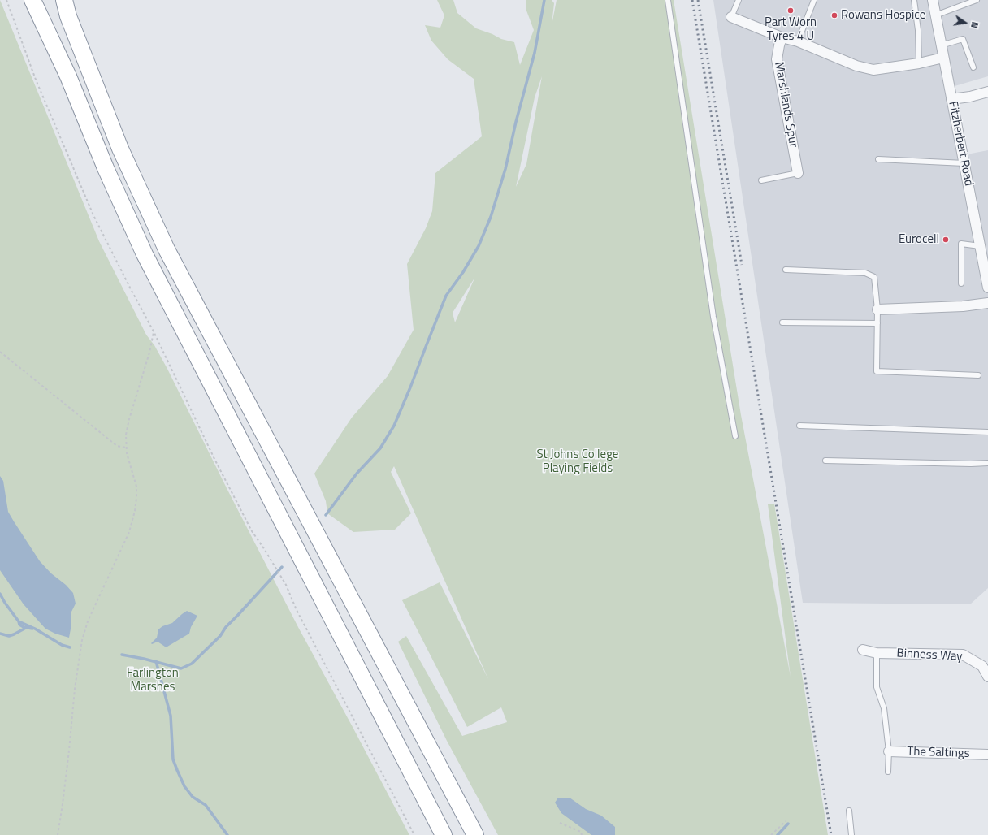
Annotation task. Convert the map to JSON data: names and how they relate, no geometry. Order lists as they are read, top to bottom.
{
  "streets": {
    "street": [
      "Marshlands Spur",
      "Fitzherbert Road",
      "Binness Way",
      "The Saltings"
    ]
  },
  "parks": ["St Johns College Playing Fields", "Farlington Marshes"],
  "places": ["Part Worn Tyres 4 U", "Rowans Hospice", "Eurocell"],
  "north": "right"
}
